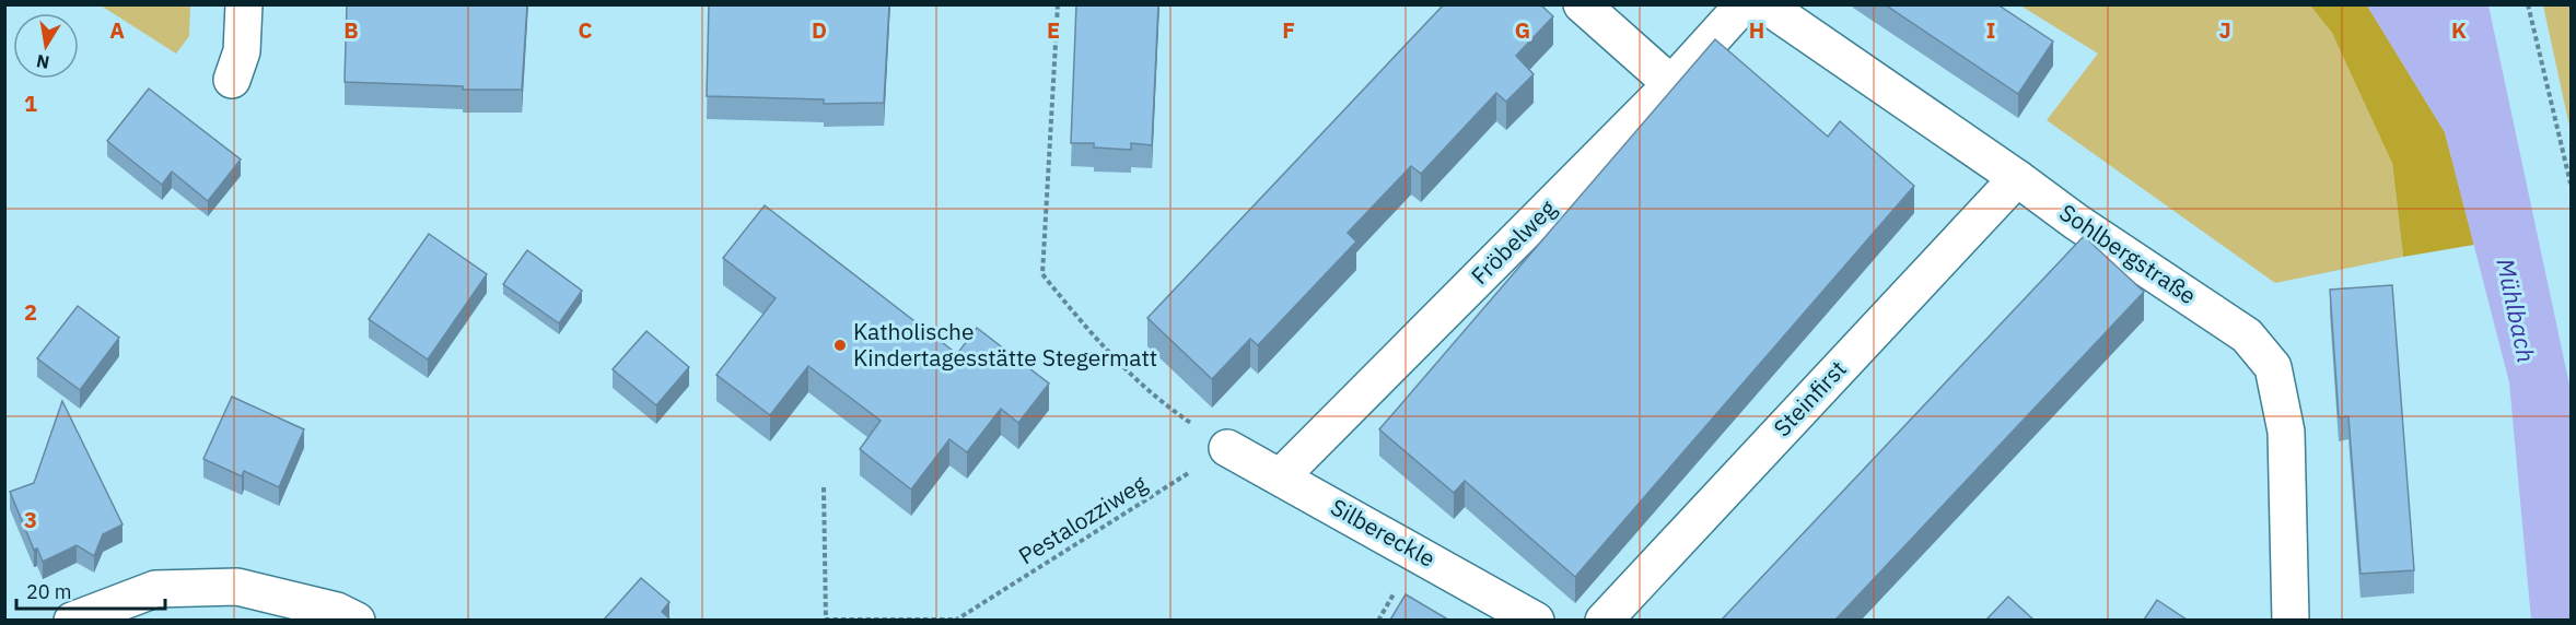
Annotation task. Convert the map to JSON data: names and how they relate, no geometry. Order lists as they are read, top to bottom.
{
  "streets": {
    "street": [
      "Fröbelweg",
      "Sohlbergstraße",
      "Steinfirst",
      "Silbereckle"
    ],
    "path": ["Pestalozziweg"]
  },
  "crossings": [
    ["Fröbelweg", "Silbereckle"],
    ["Sohlbergstraße", "Steinfirst"],
    ["Pestalozziweg", "Silbereckle"]
  ],
  "water": ["Mühlbach"],
  "places": ["Katholische Kindertagesstätte Stegermatt"],
  "scale_bar": "20 m",
  "north": "bottom",
  "grid": {
    "columns": [
      "A",
      "B",
      "C",
      "D",
      "E",
      "F",
      "G",
      "H",
      "I",
      "J",
      "K"
    ],
    "rows": ["1", "2", "3"]
  }
}
